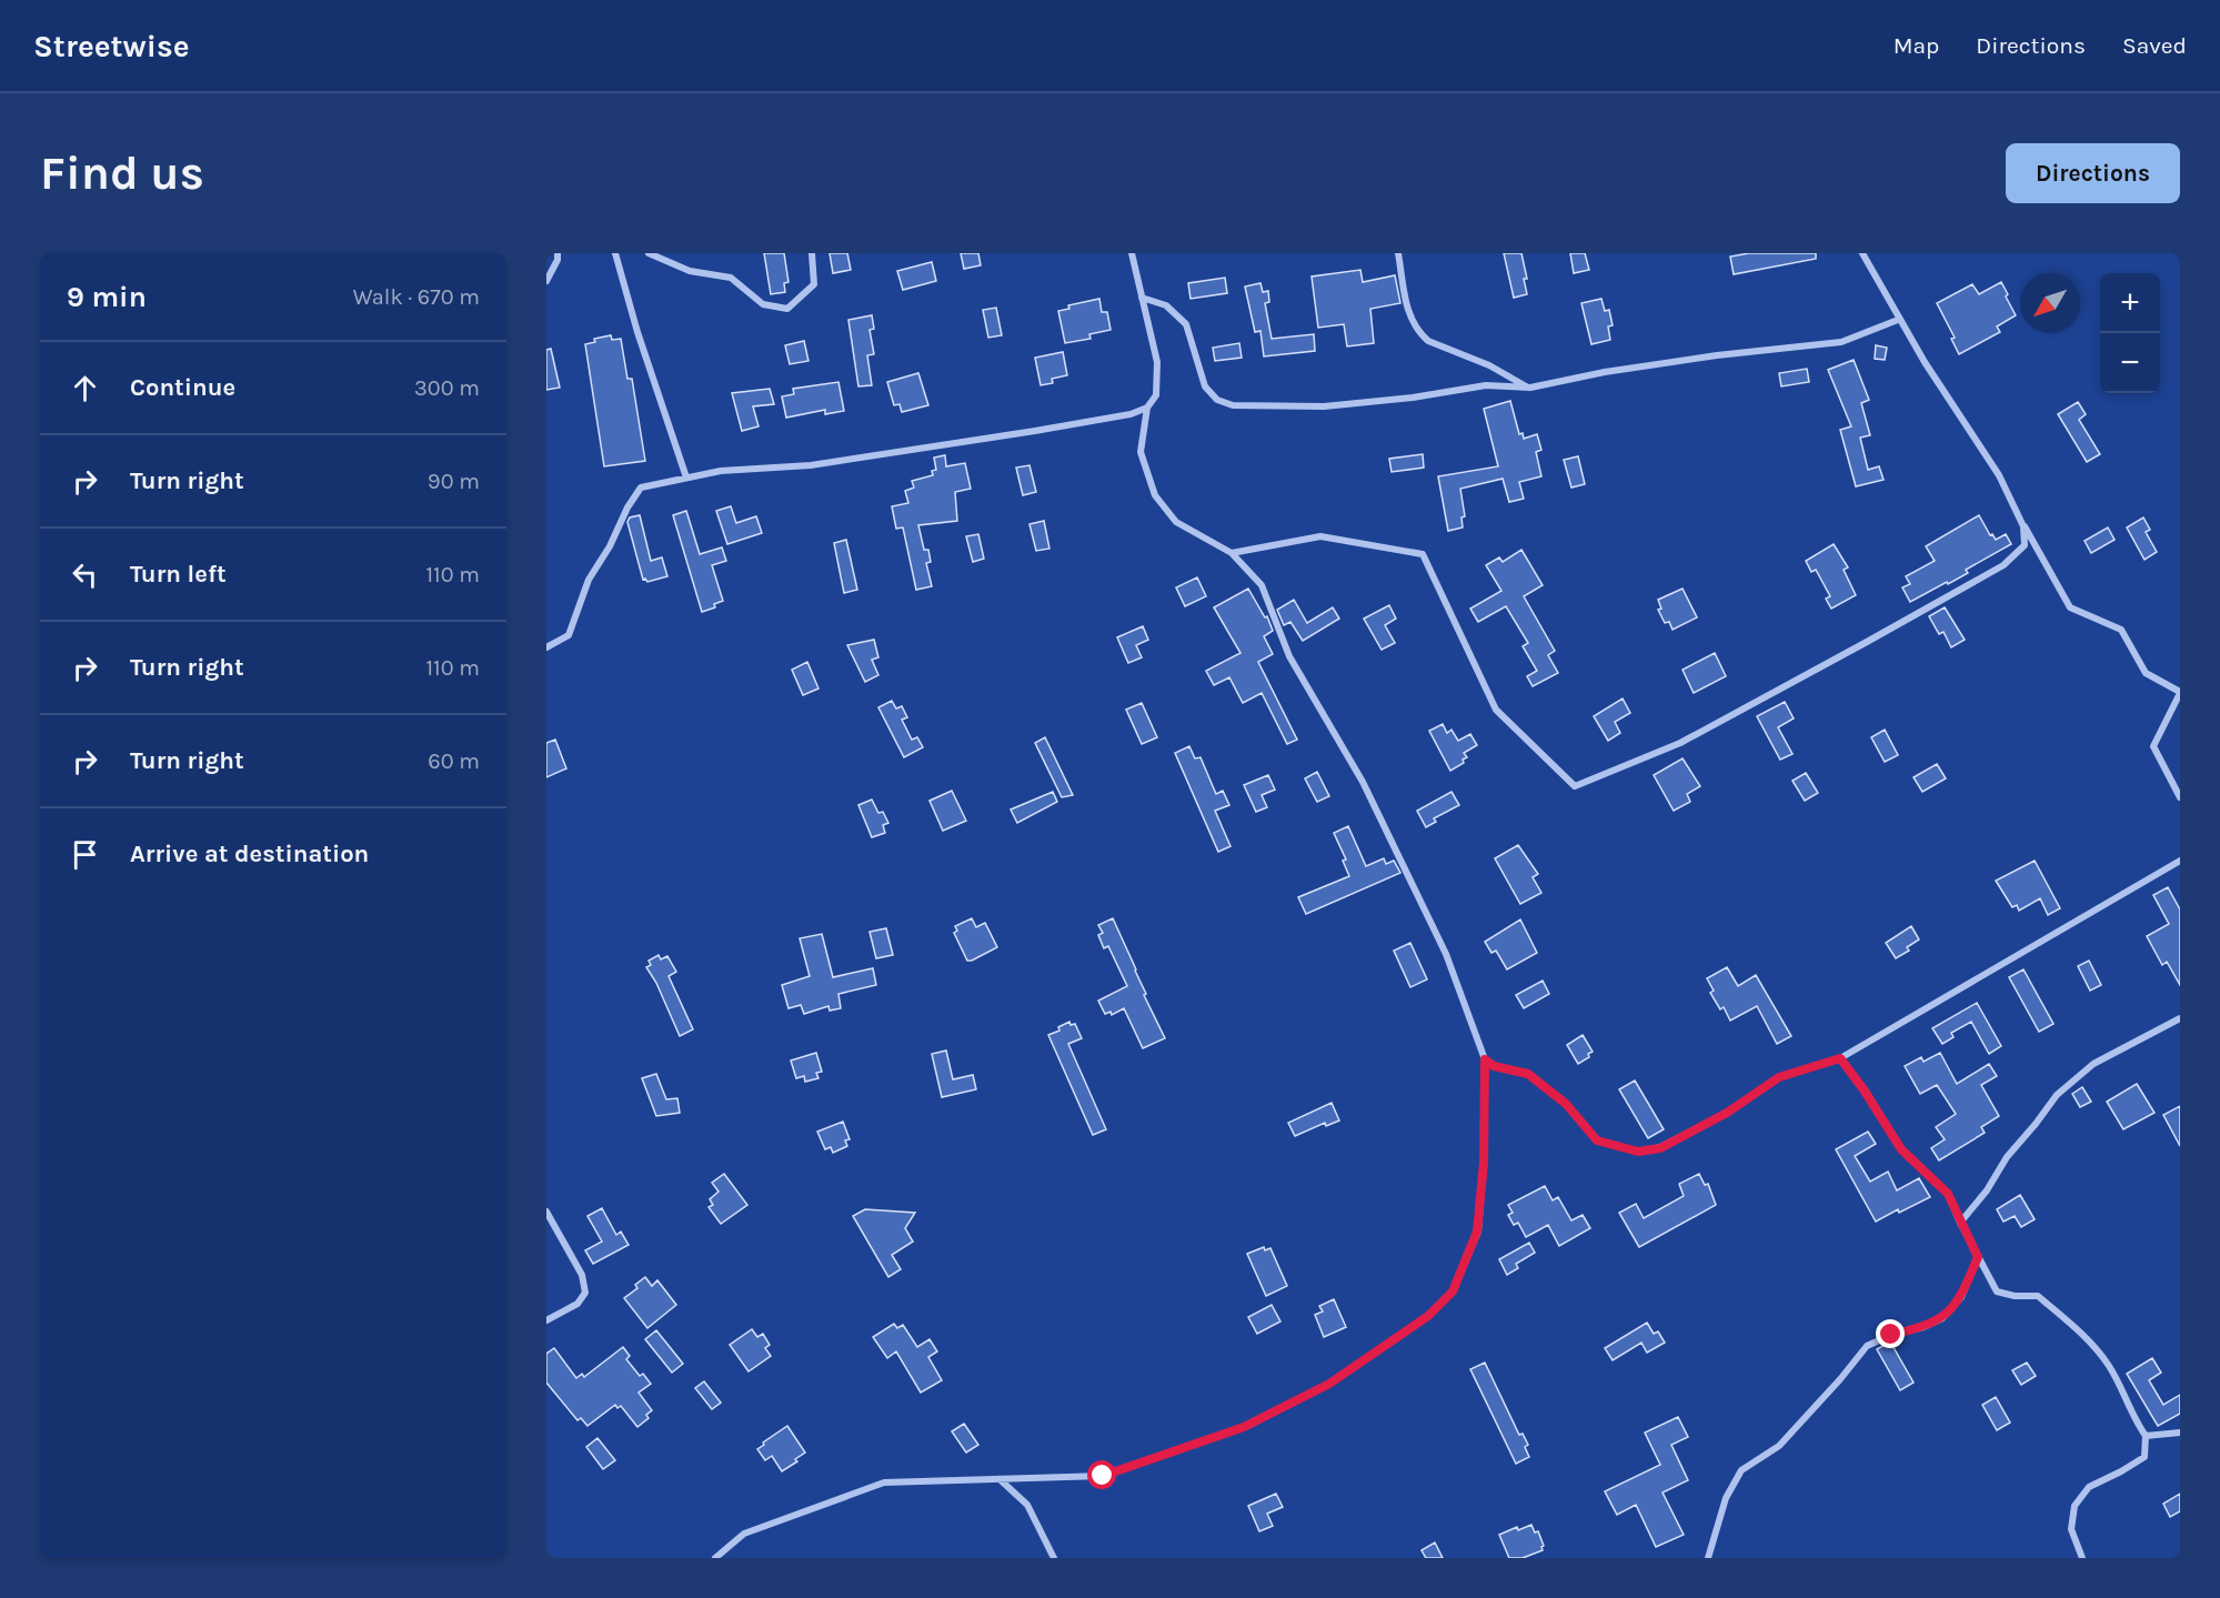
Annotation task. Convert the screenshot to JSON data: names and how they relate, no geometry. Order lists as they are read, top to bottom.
{
  "north": "bottom left",
  "page": {
    "header": "Streetwise",
    "nav": ["Map", "Directions", "Saved"],
    "buttons": "Directions",
    "title": "Find us",
    "heading": ["9 min", "Walk · 670 m"],
    "map_buttons": ["+", "−"],
    "list": [
      ["Continue", "300 m"],
      ["Turn right", "90 m"],
      ["Turn left", "110 m"],
      ["Turn right", "110 m"],
      ["Turn right", "60 m"],
      "Arrive at destination"
    ]
  }
}
